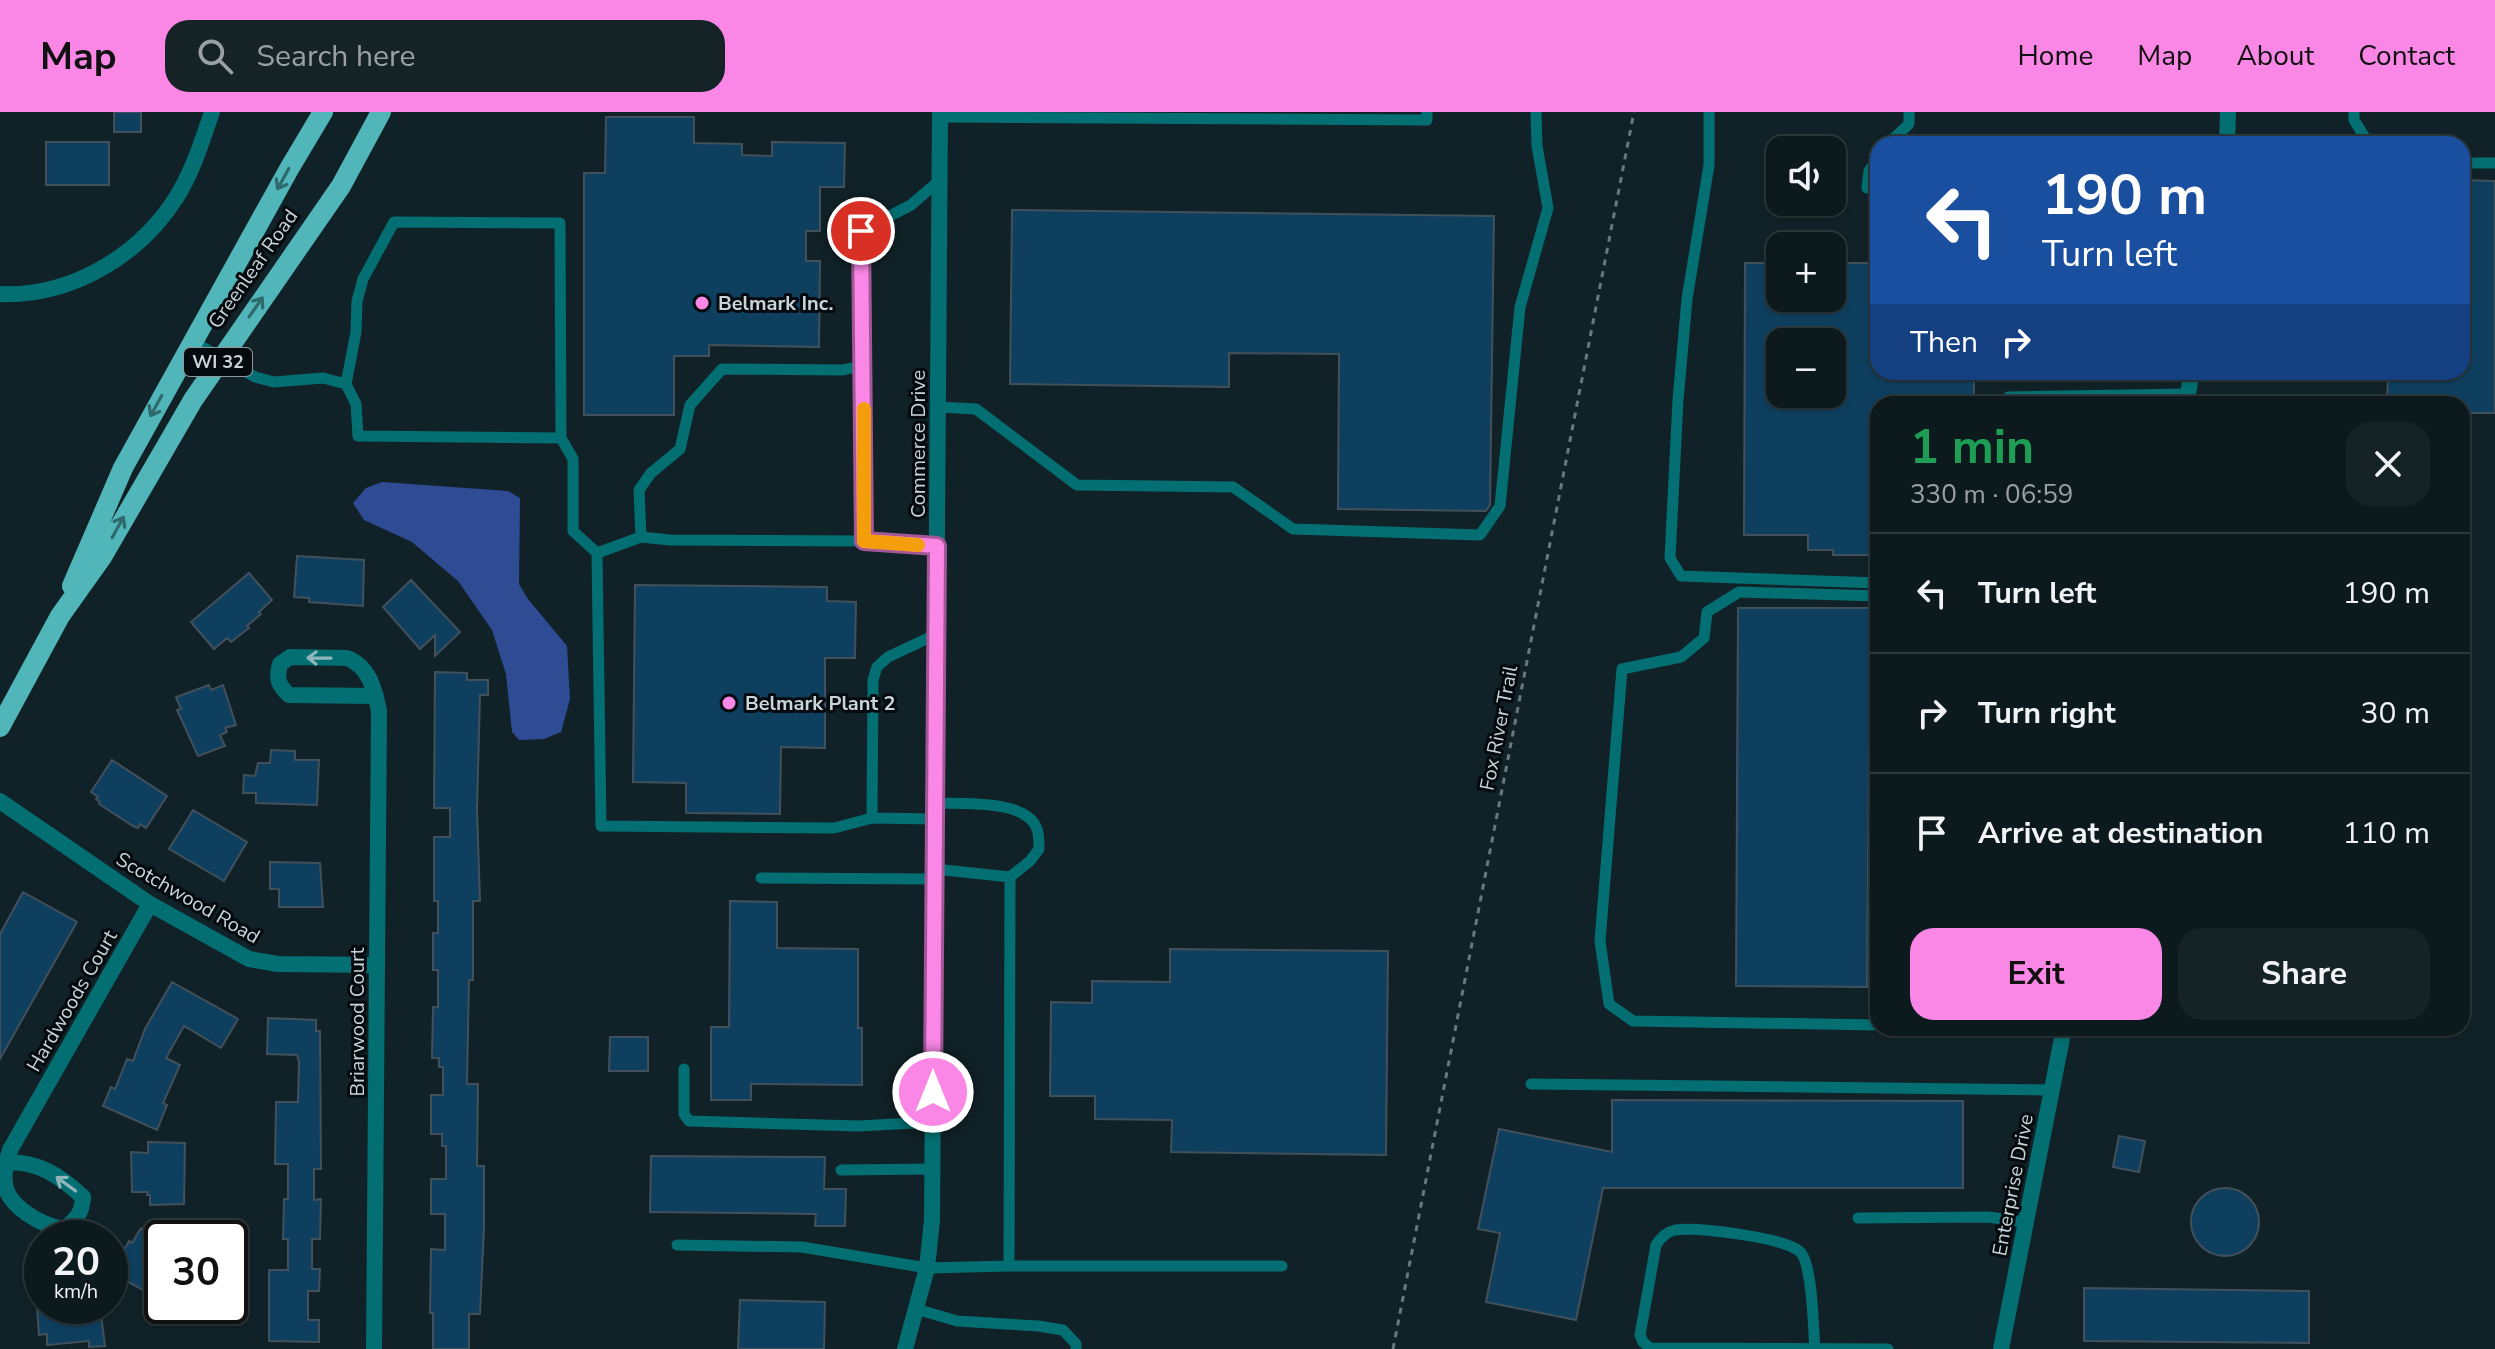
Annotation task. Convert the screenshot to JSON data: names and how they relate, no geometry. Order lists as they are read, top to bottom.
{
  "streets": {
    "main road": ["Greenleaf Road", "WI 32"],
    "street": [
      "Commerce Drive",
      "Scotchwood Road",
      "Hardwoods Court",
      "Briarwood Court",
      "Enterprise Drive"
    ],
    "path": ["Fox River Trail"]
  },
  "crossings": [
    ["Scotchwood Road", "Hardwoods Court"],
    ["Scotchwood Road", "Briarwood Court"]
  ],
  "places": ["Belmark Inc.", "Belmark Plant 2"],
  "page": {
    "header": "Map",
    "search": "Search here",
    "nav": [
      "Home",
      "Map",
      "About",
      "Contact"
    ],
    "map_buttons": ["+", "−"],
    "turn": ["190 m", "Turn left"],
    "then": "Then",
    "heading": ["1 min", "330 m · 06:59"],
    "list": [
      {
        "name": "Turn left",
        "value": "190 m"
      },
      {
        "name": "Turn right",
        "value": "30 m"
      },
      {
        "name": "Arrive at destination",
        "value": "110 m"
      }
    ],
    "buttons": ["Exit", "Share"],
    "speed": "20 km/h",
    "limit": "30"
  }
}
